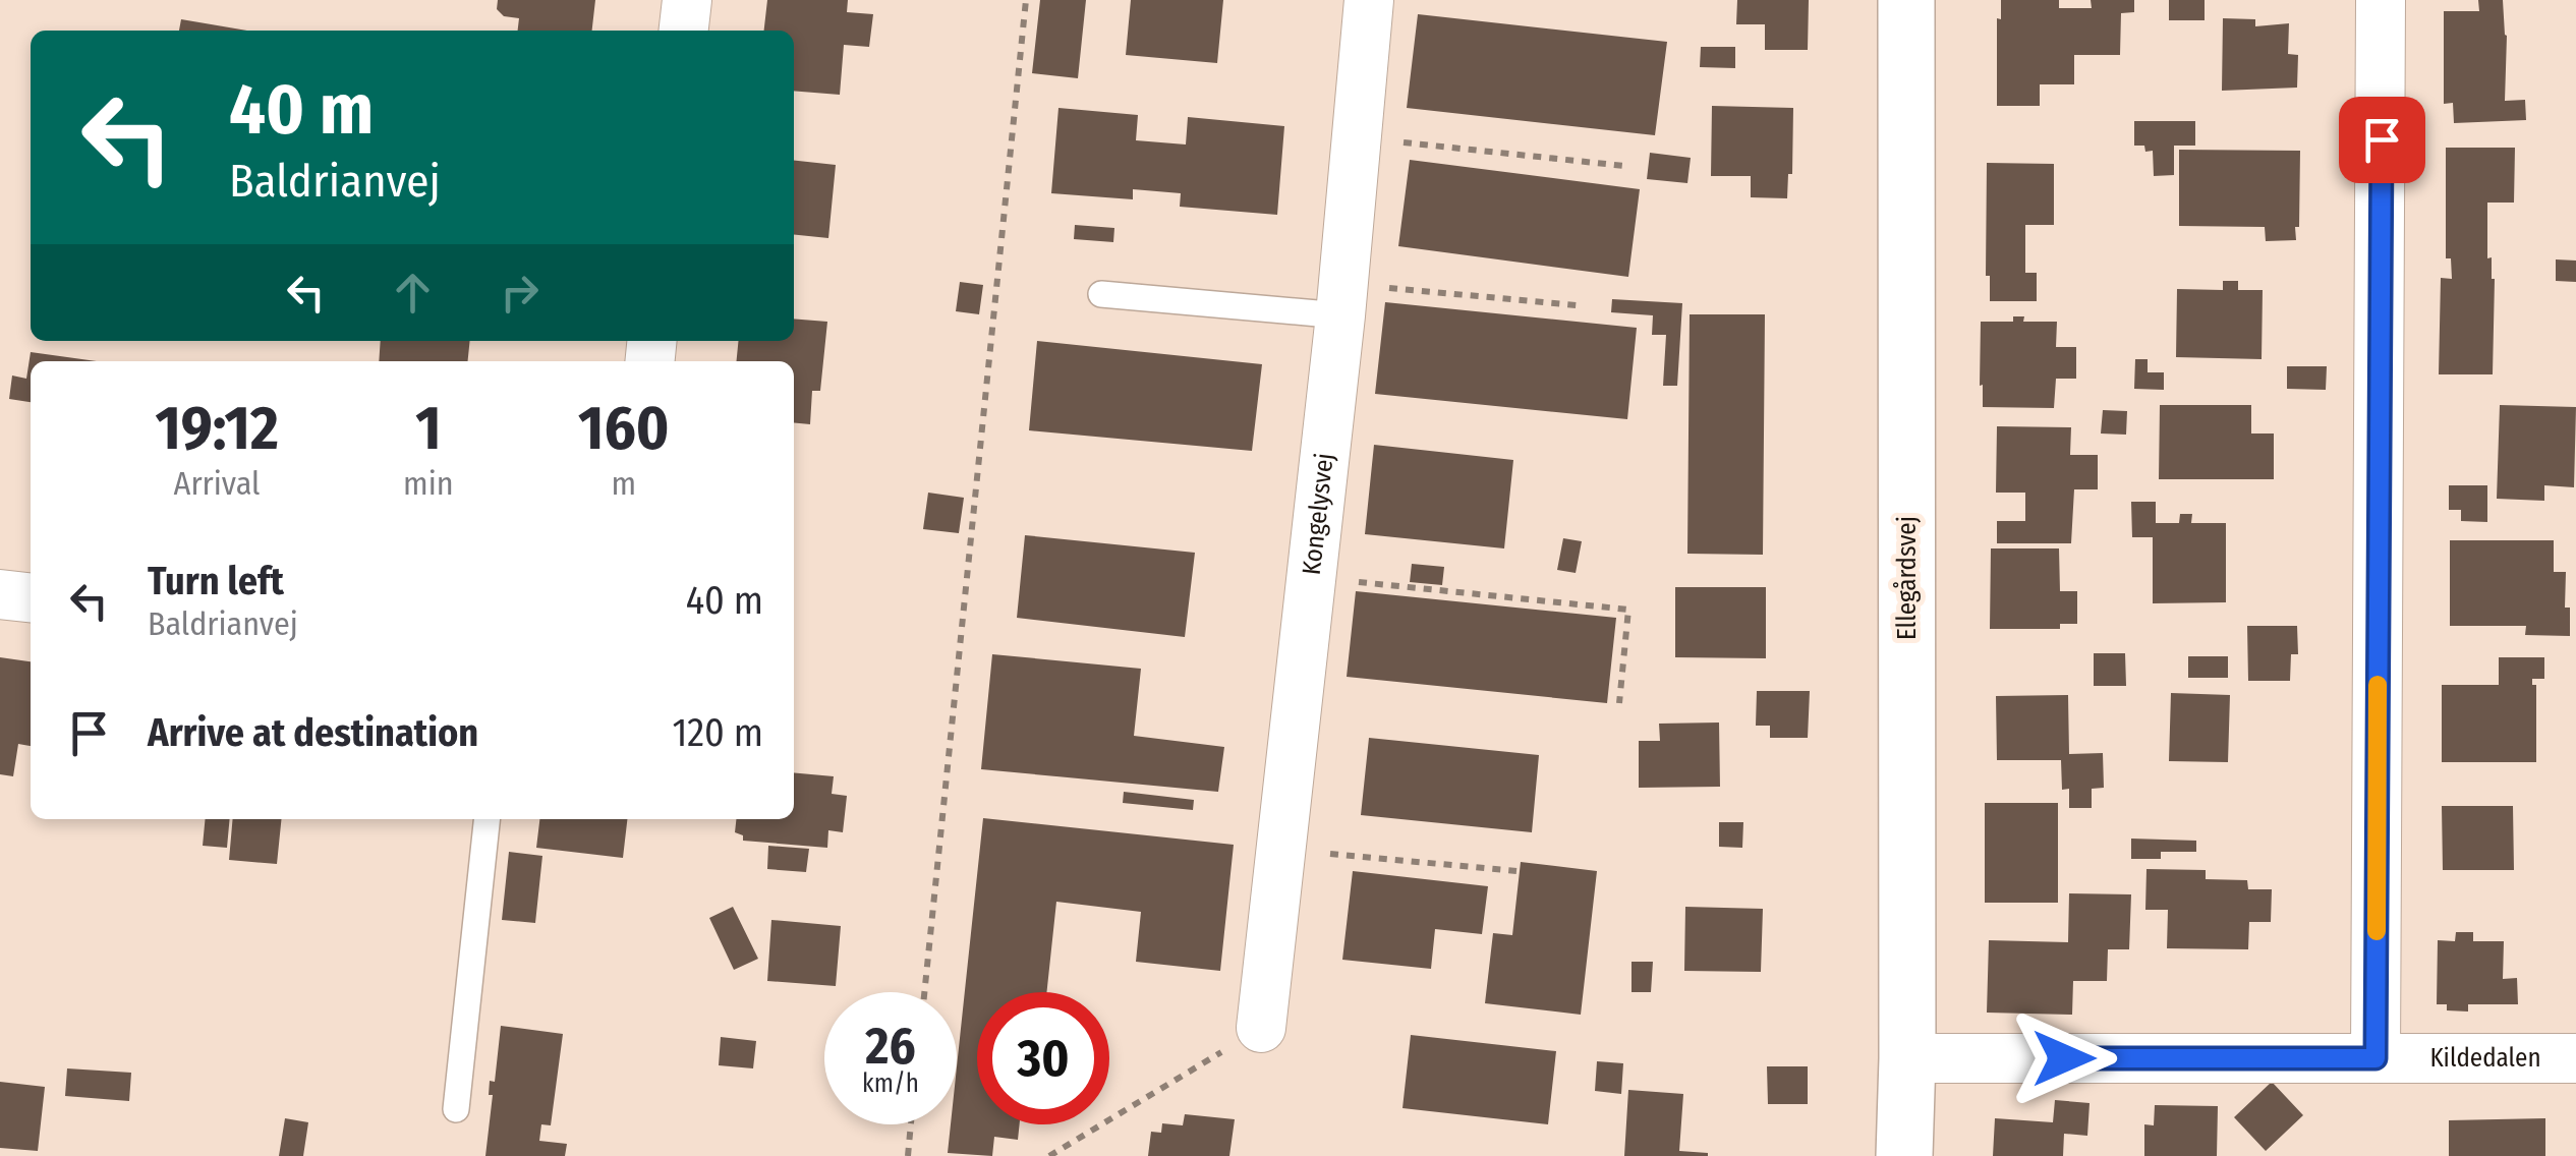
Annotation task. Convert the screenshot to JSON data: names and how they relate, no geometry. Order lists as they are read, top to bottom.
{
  "streets": {
    "street": ["Kongelysvej", "Ellegårdsvej", "Kildedalen"]
  },
  "crossings": [
    ["Ellegårdsvej", "Kildedalen"]
  ],
  "page": {
    "turn": ["40 m", "Baldrianvej"],
    "eta": [
      "19:12",
      "Arrival",
      "1",
      "min",
      "160",
      "m"
    ],
    "list": [
      {
        "name": "Turn left",
        "note": "Baldrianvej",
        "value": "40 m"
      },
      {
        "name": "Arrive at destination",
        "value": "120 m"
      }
    ],
    "speed": "26 km/h",
    "limit": "30"
  }
}
